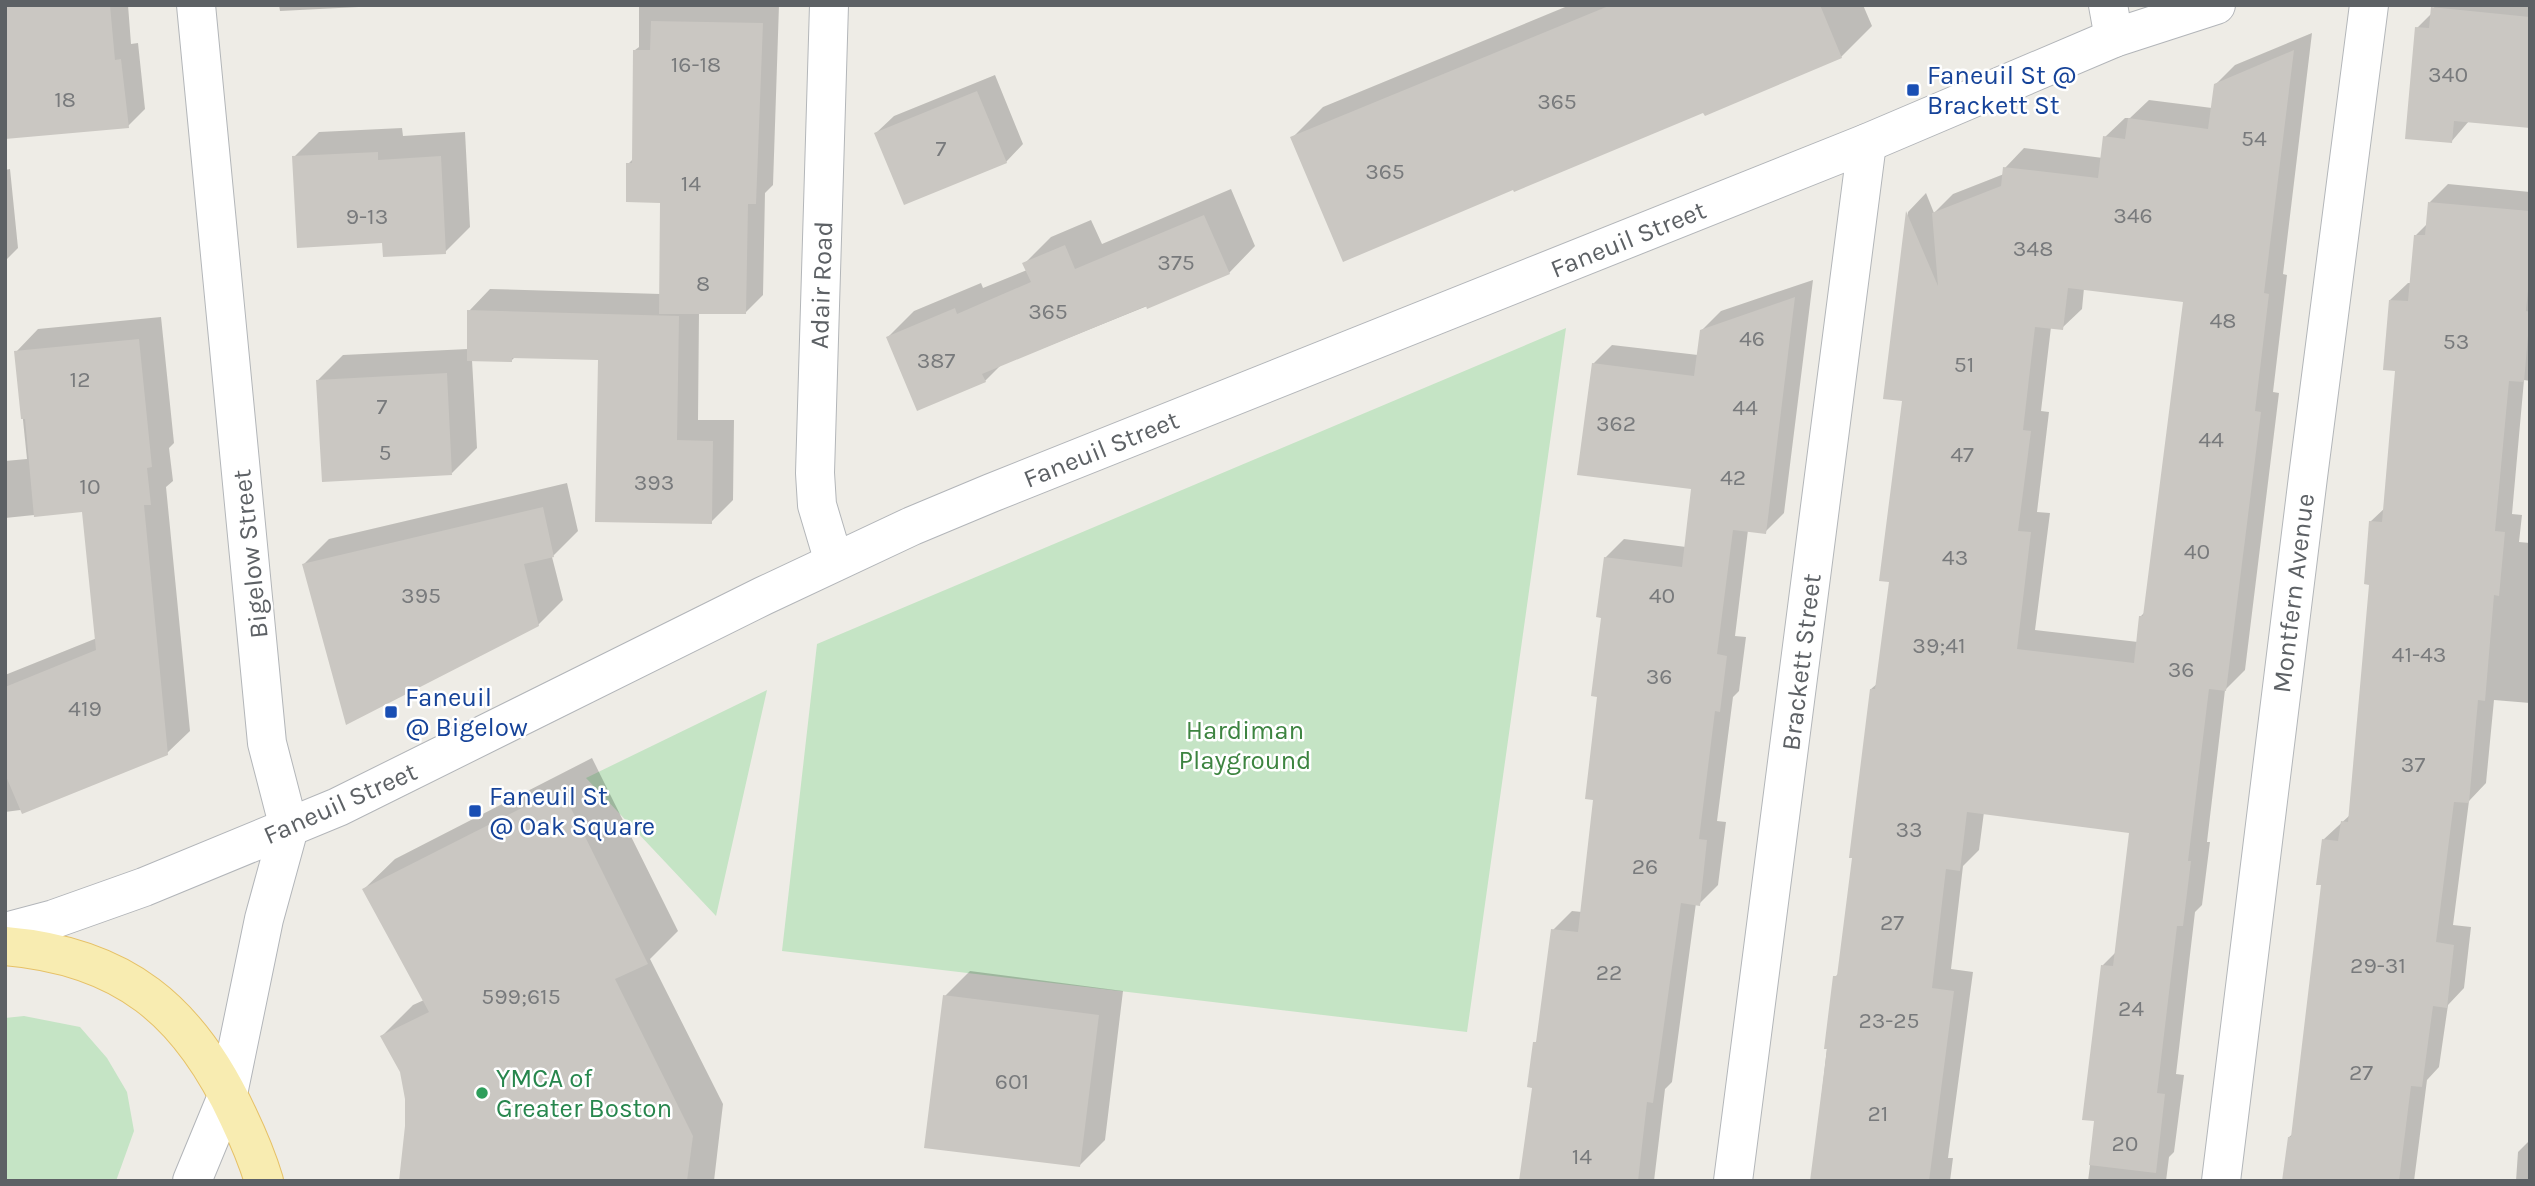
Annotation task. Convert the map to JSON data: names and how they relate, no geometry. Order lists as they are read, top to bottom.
{
  "streets": {
    "street": [
      "Faneuil Street",
      "Adair Road",
      "Bigelow Street",
      "Montfern Avenue",
      "Brackett Street"
    ]
  },
  "crossings": [
    ["Faneuil Street", "Adair Road"],
    ["Faneuil Street", "Bigelow Street"],
    ["Faneuil Street", "Brackett Street"]
  ],
  "parks": ["Hardiman Playground"],
  "places": {
    "transit": ["Faneuil St @ Brackett St", "Faneuil @ Bigelow", "Faneuil St @ Oak Square"],
    "other": ["YMCA of Greater Boston"]
  },
  "house_numbers": [
    "16-18",
    "340",
    "18",
    "365",
    "54",
    "7",
    "365",
    "14",
    "346",
    "9-13",
    "348",
    "375",
    "8",
    "365",
    "48",
    "46",
    "53",
    "387",
    "51",
    "12",
    "7",
    "44",
    "362",
    "44",
    "5",
    "47",
    "42",
    "393",
    "10",
    "40",
    "43",
    "395",
    "40",
    "39;41",
    "41-43",
    "36",
    "36",
    "419",
    "37",
    "33",
    "26",
    "27",
    "29-31",
    "22",
    "599;615",
    "24",
    "23-25",
    "27",
    "601",
    "21",
    "20",
    "14"
  ]
}
